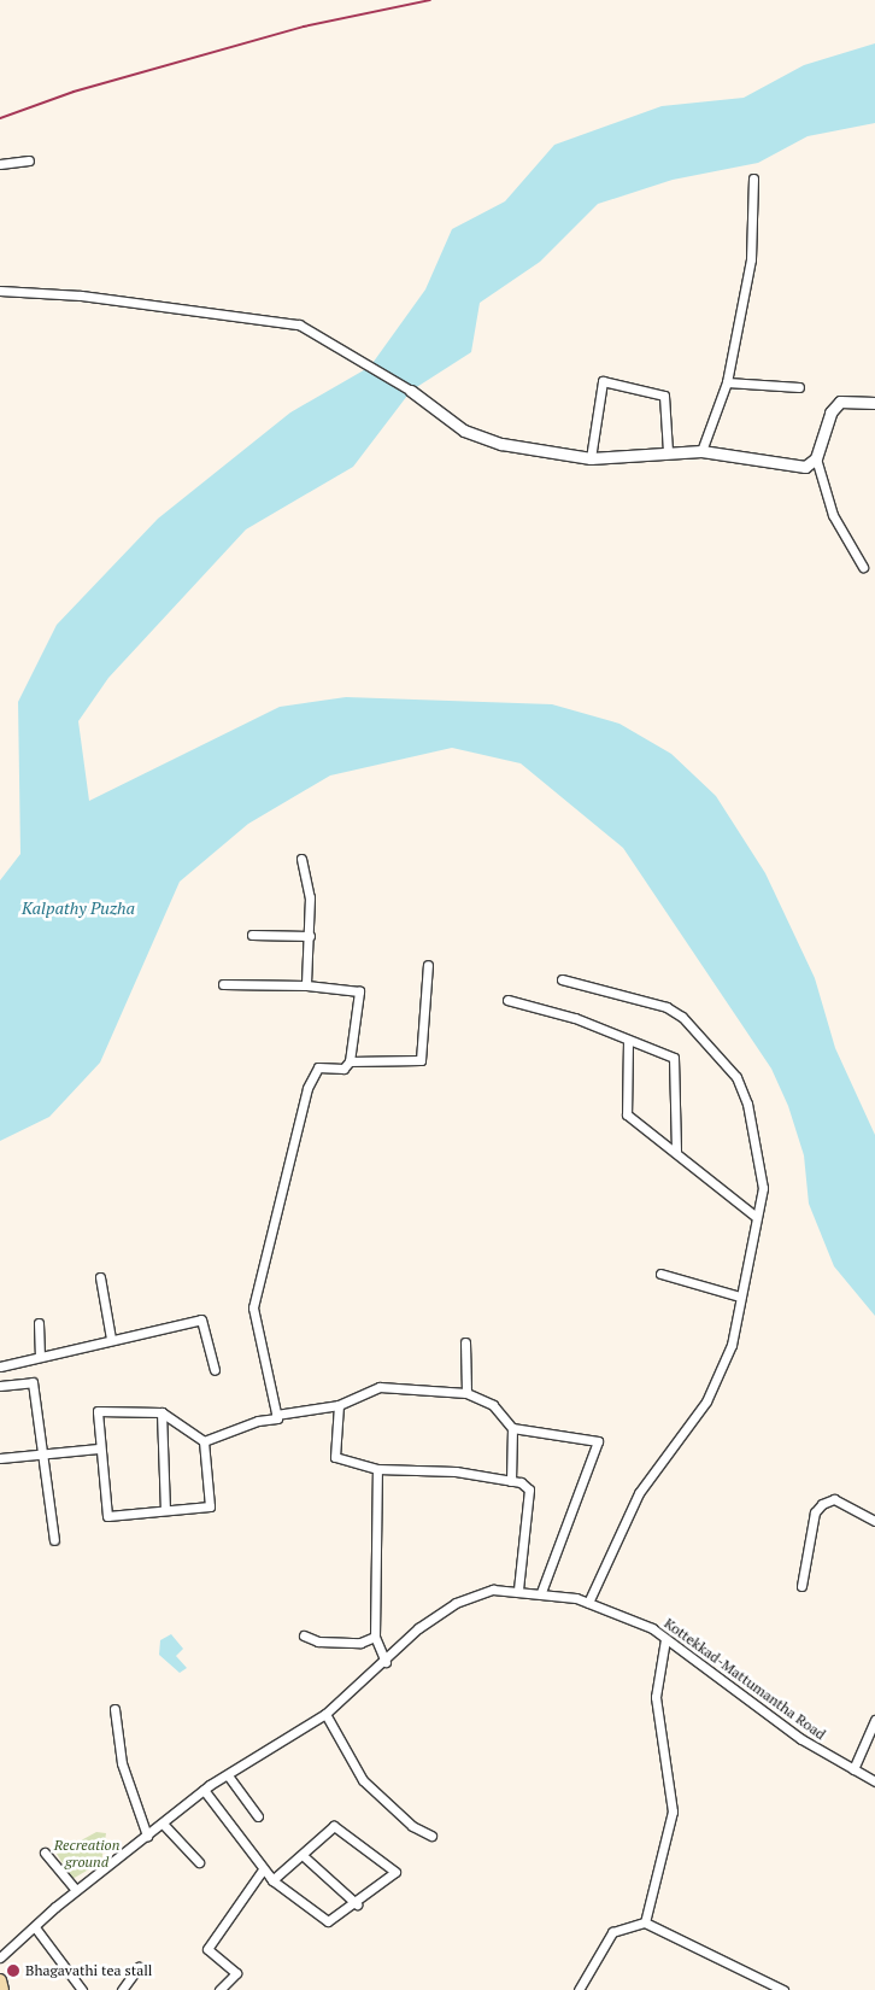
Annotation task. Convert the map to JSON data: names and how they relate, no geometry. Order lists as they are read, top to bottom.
{
  "streets": {
    "street": ["Kottekkad-Mattumantha Road"]
  },
  "water": ["Kalpathy Puzha"],
  "parks": ["Recreation ground"],
  "places": ["Bhagavathi tea stall"]
}
